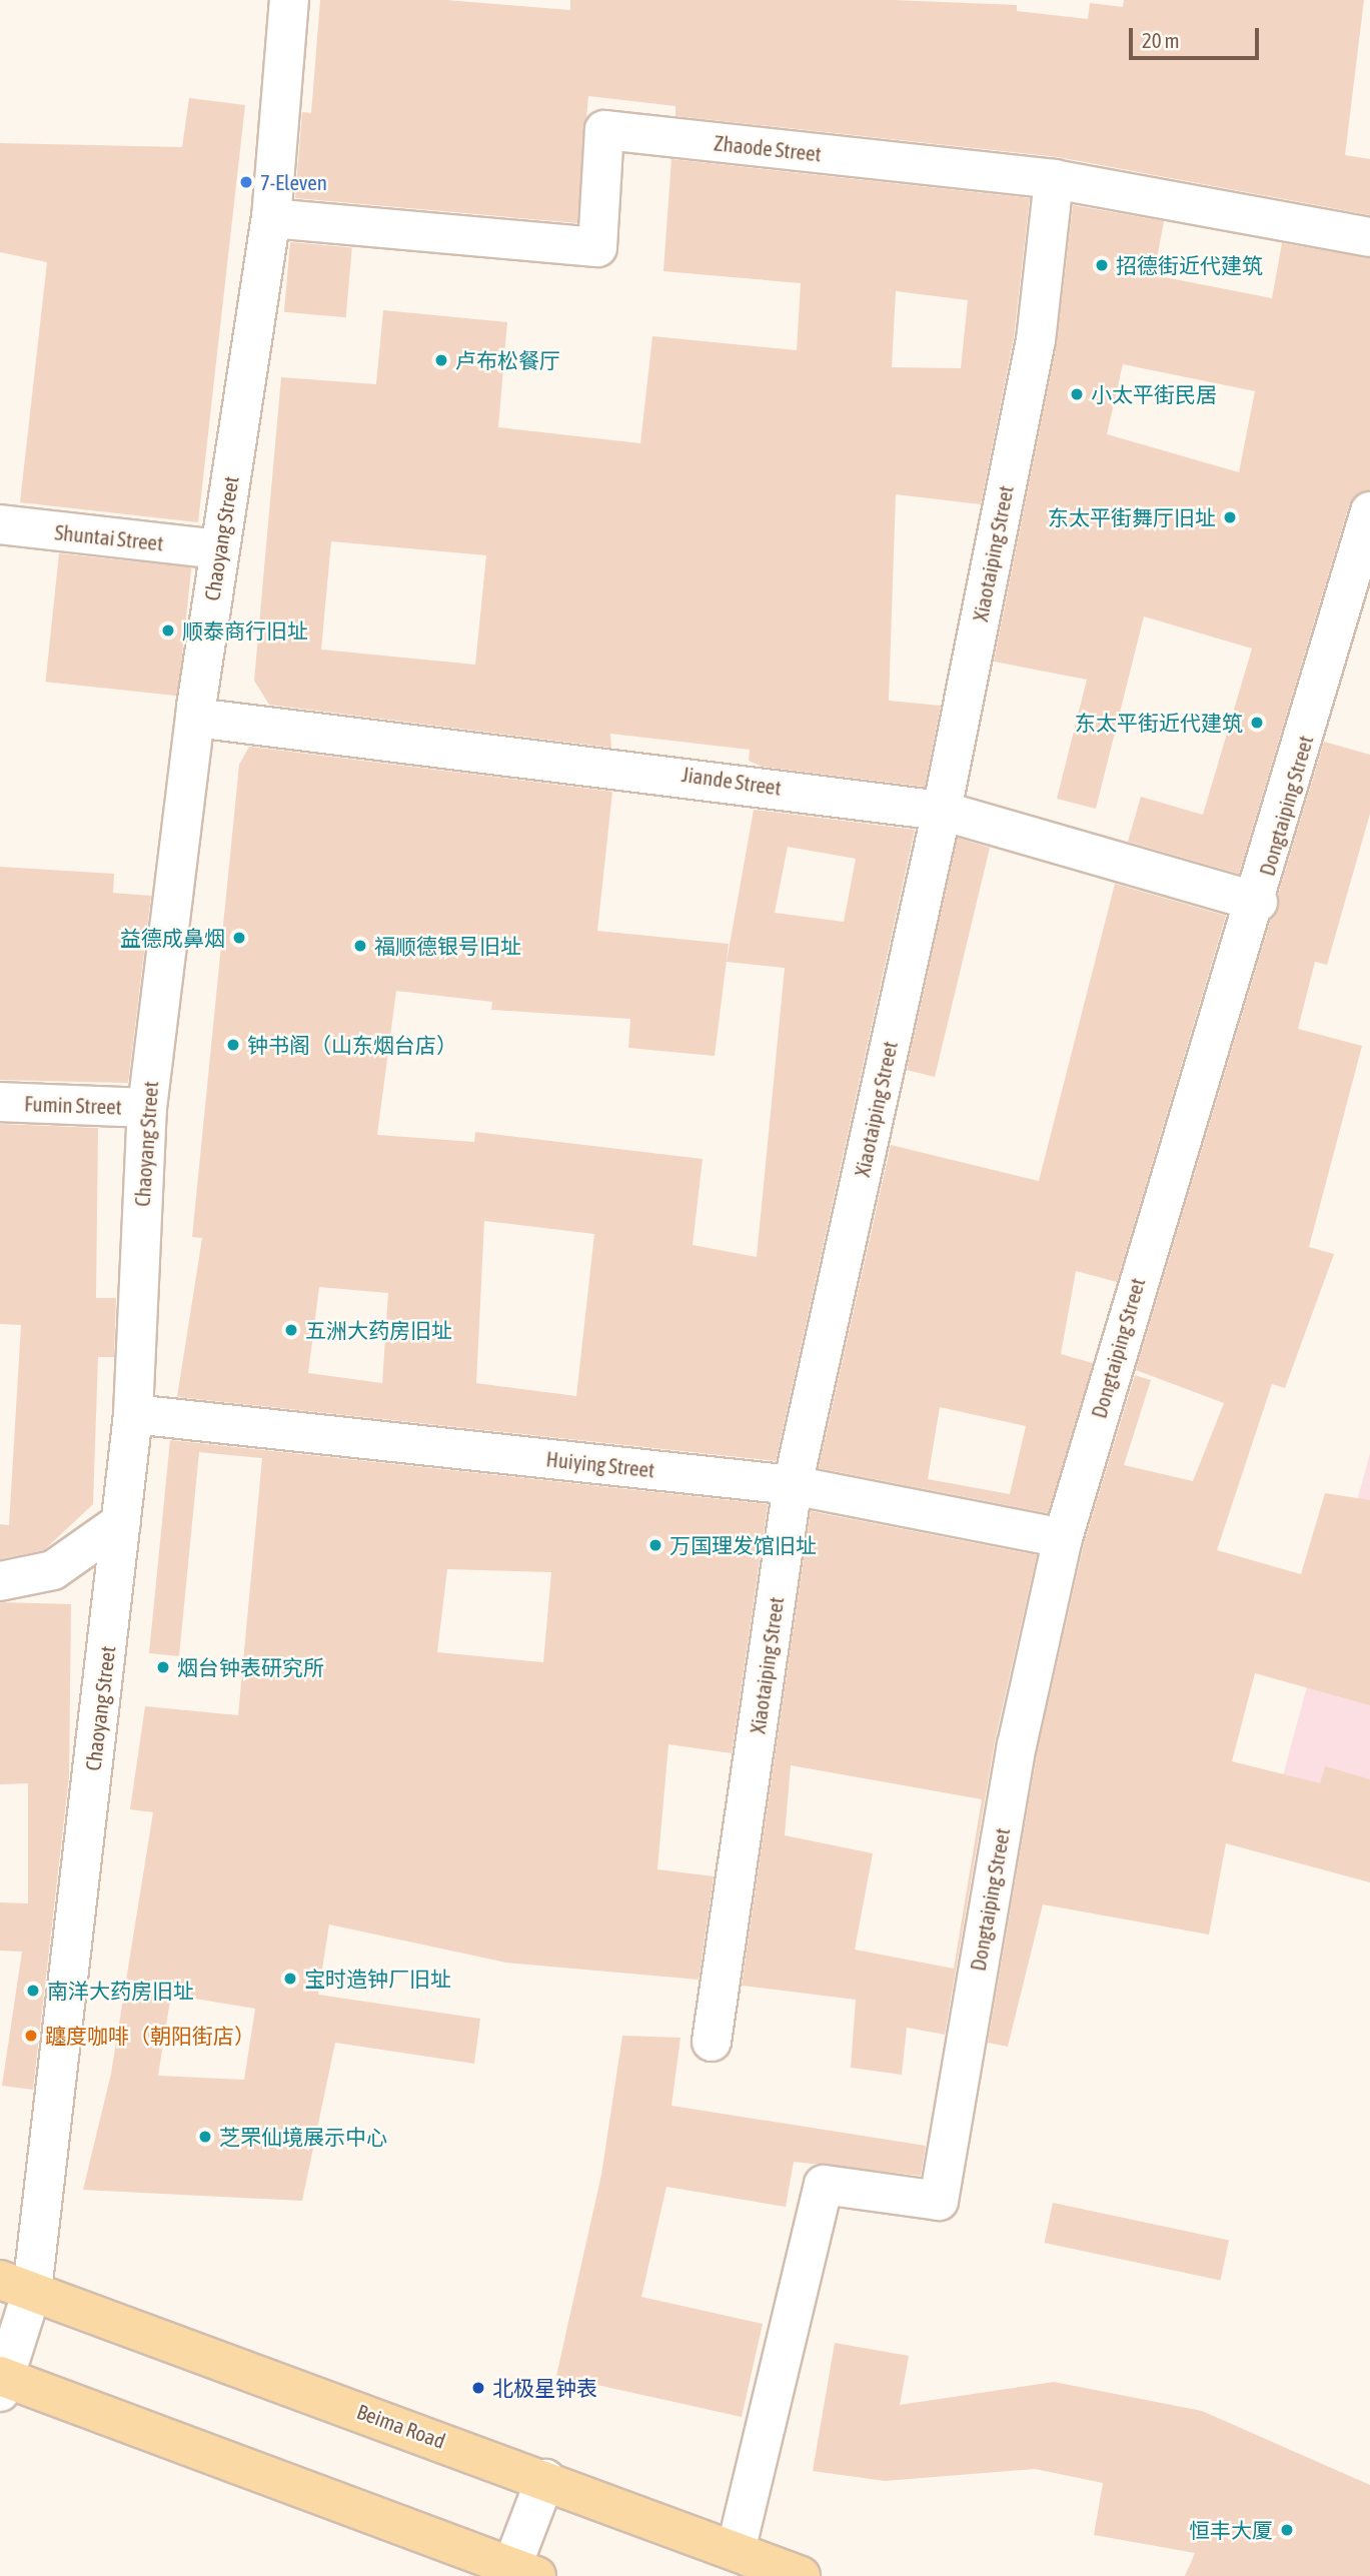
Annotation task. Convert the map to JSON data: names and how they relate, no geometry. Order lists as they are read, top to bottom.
{
  "streets": {
    "main road": ["Beima Road"],
    "street": [
      "Zhaode Street",
      "Shuntai Street",
      "Chaoyang Street",
      "Xiaotaiping Street",
      "Jiande Street",
      "Dongtaiping Street",
      "Fumin Street",
      "Huiying Street"
    ]
  },
  "crossings": [
    ["Zhaode Street", "Chaoyang Street"],
    ["Zhaode Street", "Xiaotaiping Street"],
    ["Shuntai Street", "Chaoyang Street"],
    ["Chaoyang Street", "Jiande Street"],
    ["Chaoyang Street", "Fumin Street"],
    ["Chaoyang Street", "Huiying Street"],
    ["Chaoyang Street", "Beima Road"],
    ["Xiaotaiping Street", "Jiande Street"],
    ["Xiaotaiping Street", "Huiying Street"],
    ["Jiande Street", "Dongtaiping Street"],
    ["Dongtaiping Street", "Huiying Street"],
    ["Dongtaiping Street", "Beima Road"]
  ],
  "places": [
    "7-Eleven",
    "招德街近代建筑",
    "卢布松餐厅",
    "小太平街民居",
    "东太平街舞厅旧址",
    "顺泰商行旧址",
    "东太平街近代建筑",
    "益德成鼻烟",
    "福顺德银号旧址",
    "钟书阁（山东烟台店）",
    "五洲大药房旧址",
    "万国理发馆旧址",
    "烟台钟表研究所",
    "宝时造钟厂旧址",
    "南洋大药房旧址",
    "躔度咖啡（朝阳街店）",
    "芝罘仙境展示中心",
    "北极星钟表",
    "恒丰大厦"
  ],
  "scale_bar": "20 m"
}
